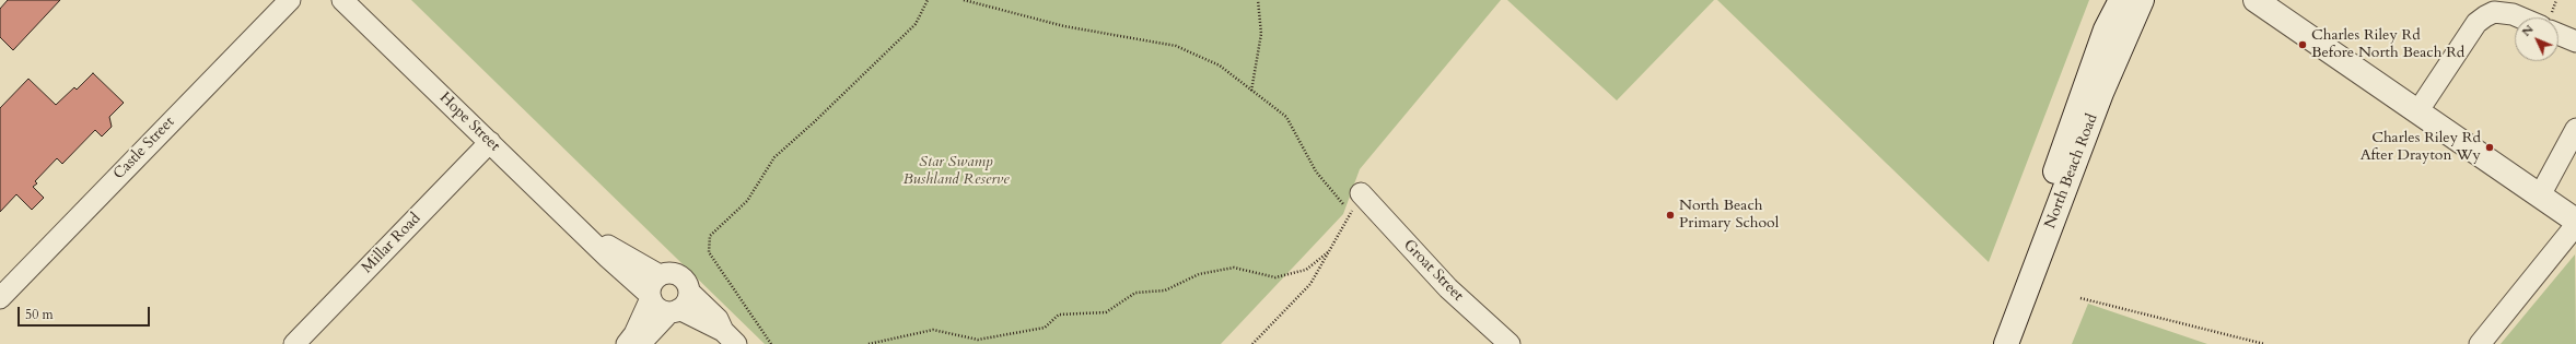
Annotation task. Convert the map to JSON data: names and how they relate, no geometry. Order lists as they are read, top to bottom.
{
  "streets": {
    "main road": ["North Beach Road"],
    "street": [
      "Hope Street",
      "Castle Street",
      "Millar Road",
      "Groat Street"
    ]
  },
  "crossings": [
    ["Hope Street", "Millar Road"]
  ],
  "parks": ["Star Swamp Bushland Reserve"],
  "places": ["Charles Riley Rd Before North Beach Rd", "Charles Riley Rd After Drayton Wy", "North Beach Primary School"],
  "scale_bar": "50 m",
  "north": "top left"
}
